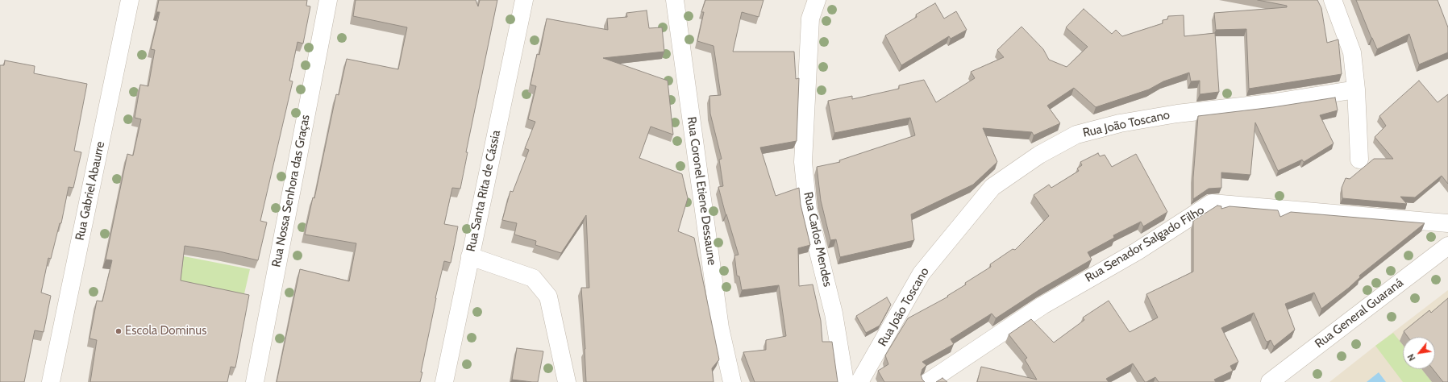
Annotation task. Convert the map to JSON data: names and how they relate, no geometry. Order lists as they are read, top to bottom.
{
  "streets": {
    "street": [
      "Rua João Toscano",
      "Rua Gabriel Abaurre",
      "Rua Nossa Senhora das Graças",
      "Rua Santa Rita de Cássia",
      "Rua Coronel Etiene Dessaune",
      "Rua Carlos Mendes",
      "Rua Senador Salgado Filho",
      "Rua General Guaraná"
    ]
  },
  "places": ["Escola Dominus"],
  "north": "bottom left"
}
